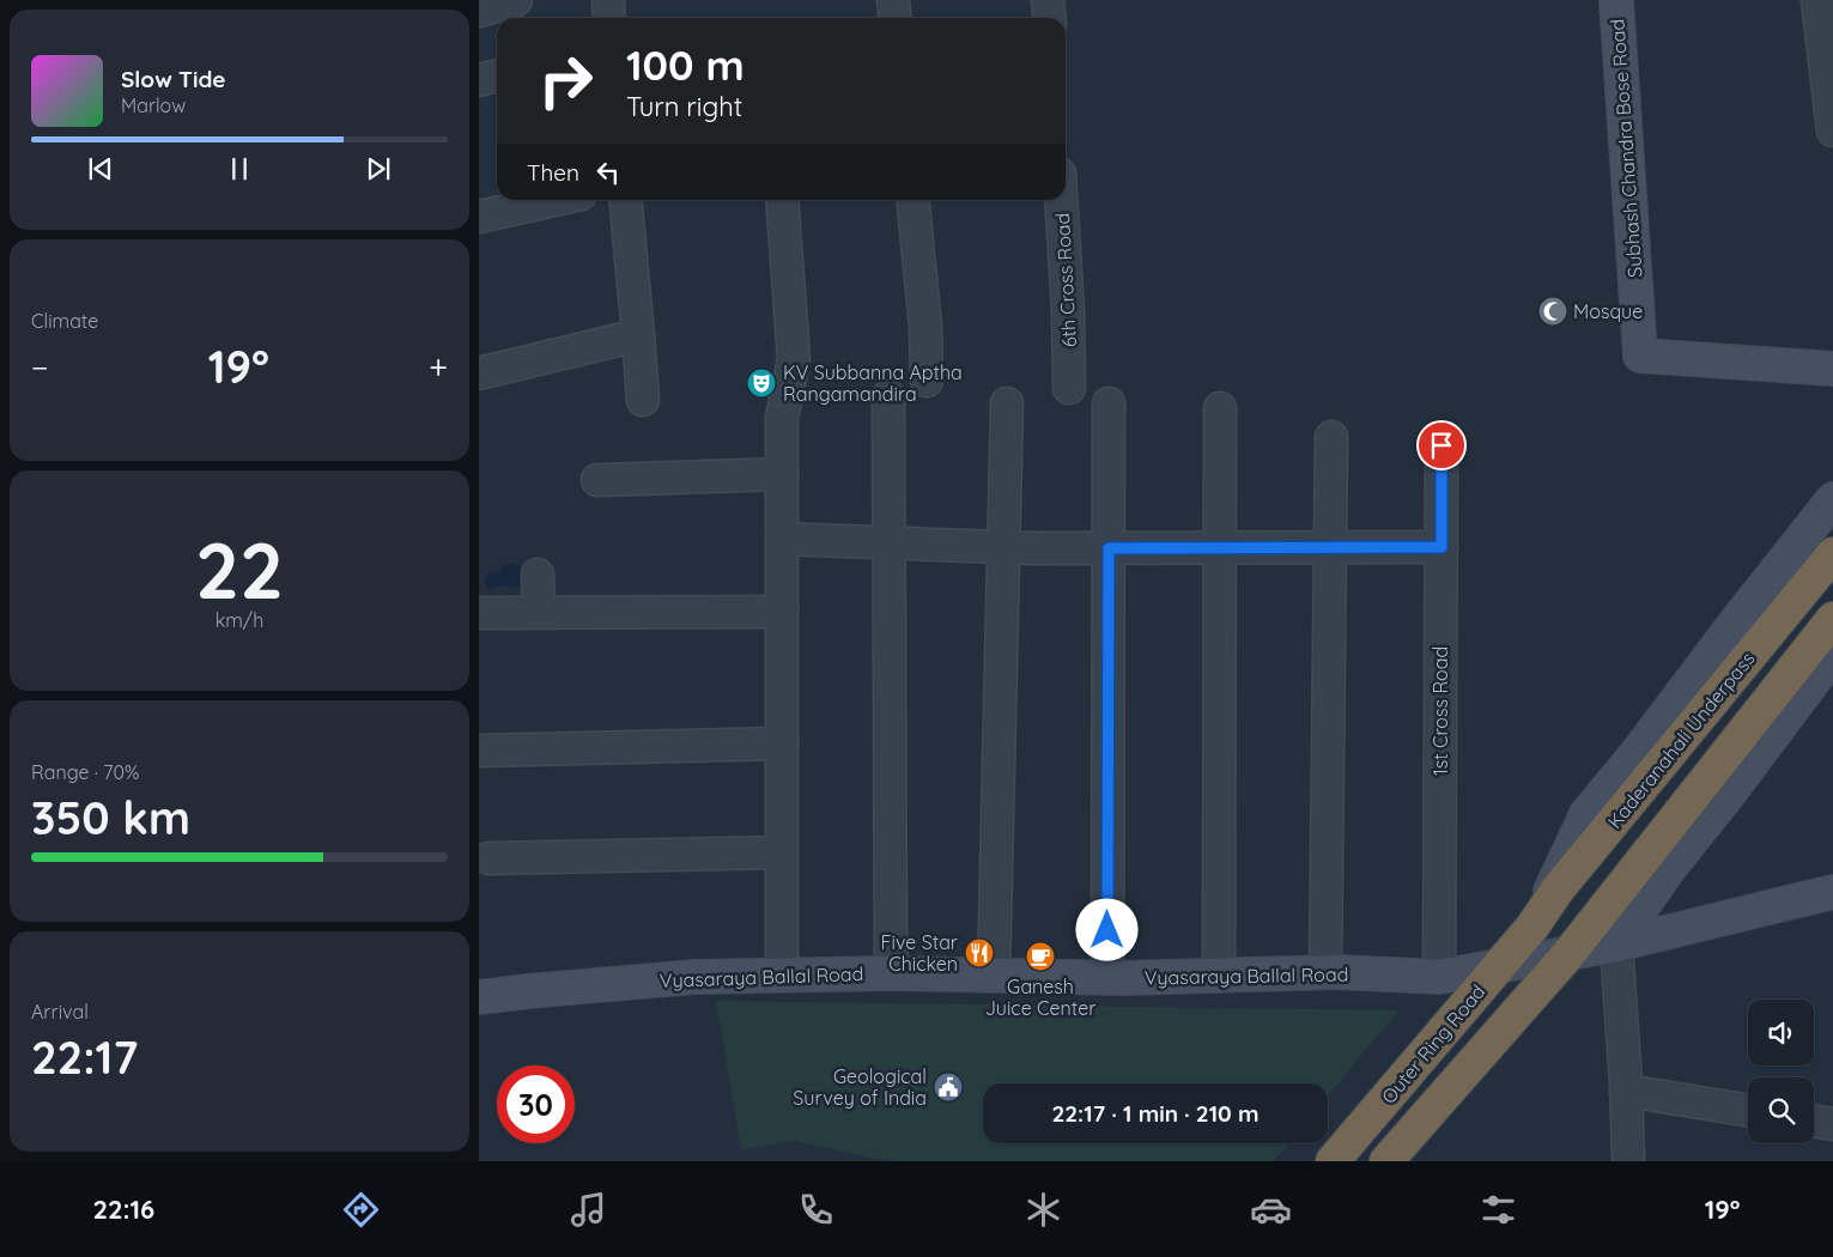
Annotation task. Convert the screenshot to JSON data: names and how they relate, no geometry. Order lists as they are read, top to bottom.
{
  "streets": {
    "highway": ["Kaderanahali Underpass", "Outer Ring Road"],
    "street": [
      "Subhash Chandra Bose Road",
      "6th Cross Road",
      "1st Cross Road",
      "Vyasaraya Ballal Road"
    ]
  },
  "crossings": [
    ["1st Cross Road", "Vyasaraya Ballal Road"],
    ["Kaderanahali Underpass", "Outer Ring Road"],
    ["Vyasaraya Ballal Road", "Outer Ring Road"]
  ],
  "places": {
    "mosque": ["Mosque"],
    "theatre": ["KV Subbanna Aptha Rangamandira"],
    "restaurant": ["Five Star Chicken"],
    "cafe": ["Ganesh Juice Center"],
    "public building": ["Geological Survey of India"]
  },
  "page": {
    "turn": ["100 m", "Turn right"],
    "song": ["Slow Tide", "Marlow"],
    "then": "Then",
    "tile": [
      "Climate",
      ["22", "km/h"],
      ["Range · 70%", "350 km"],
      ["Arrival", "22:17"]
    ],
    "heat": ["−", "19°", "+"],
    "limit": "30",
    "trip": "22:17 · 1 min · 210 m",
    "tabs": ["22:16", "19°"]
  }
}
